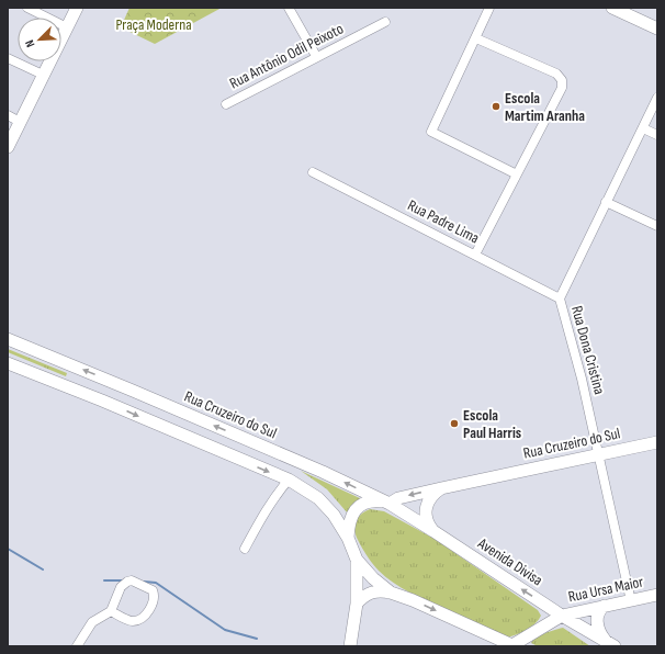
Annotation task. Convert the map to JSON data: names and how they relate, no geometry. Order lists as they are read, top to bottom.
{
  "streets": {
    "main road": ["Rua Cruzeiro do Sul", "Avenida Divisa", "Rua Ursa Maior"],
    "street": ["Rua Antônio Odil Peixoto", "Rua Padre Lima", "Rua Dona Cristina"]
  },
  "crossings": [
    ["Rua Padre Lima", "Rua Dona Cristina"],
    ["Rua Dona Cristina", "Rua Cruzeiro do Sul"],
    ["Rua Dona Cristina", "Rua Ursa Maior"],
    ["Rua Cruzeiro do Sul", "Avenida Divisa"],
    ["Avenida Divisa", "Rua Ursa Maior"]
  ],
  "parks": ["Praça Moderna"],
  "places": ["Escola Martim Aranha", "Escola Paul Harris"],
  "north": "bottom left"
}
